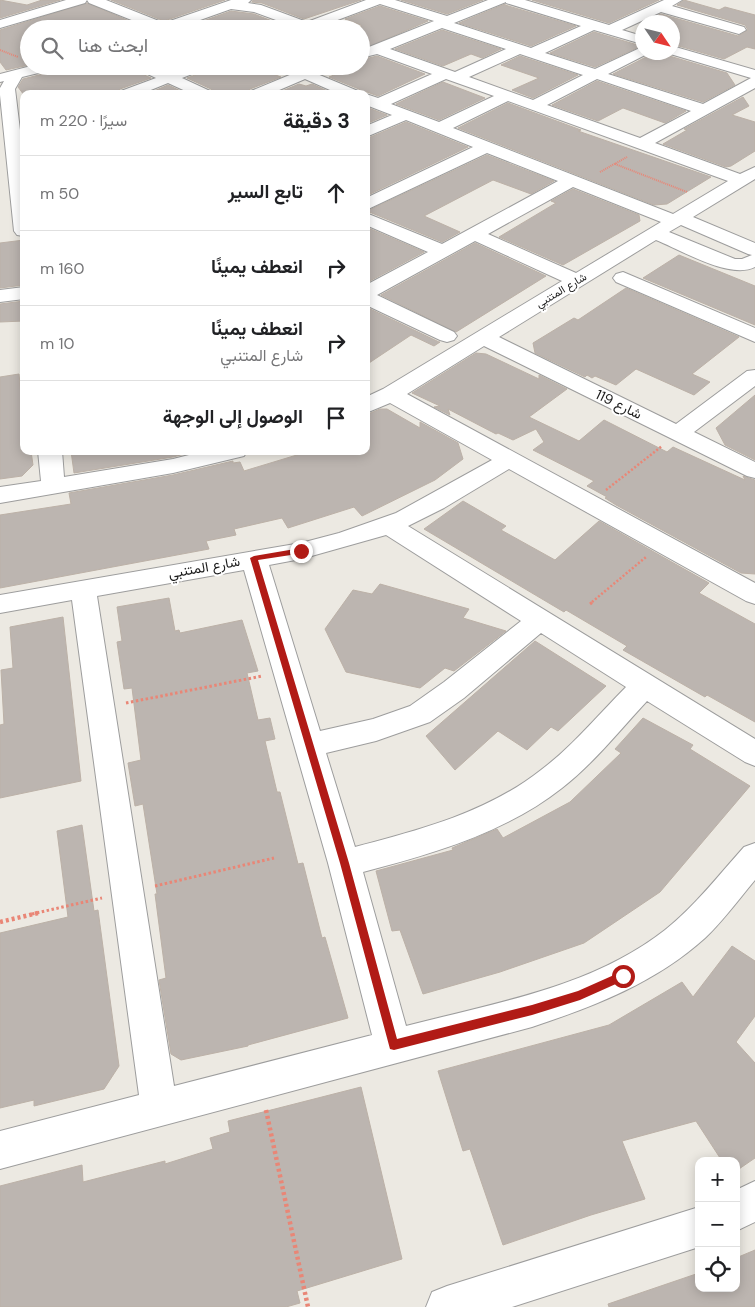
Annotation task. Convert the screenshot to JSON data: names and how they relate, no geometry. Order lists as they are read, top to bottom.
{
  "streets": {
    "street": ["شارع المتنبي", "شارع 119"]
  },
  "crossings": [
    ["شارع المتنبي", "شارع 119"]
  ],
  "north": "bottom right",
  "page": {
    "search": "ابحث هنا",
    "heading": ["3 دقيقة", "سيرًا · 220 m"],
    "list": [
      ["تابع السير", "50 m"],
      ["انعطف يمينًا", "160 m"],
      ["انعطف يمينًا", "شارع المتنبي", "10 m"],
      "الوصول إلى الوجهة"
    ],
    "map_buttons": ["+", "−"]
  }
}
